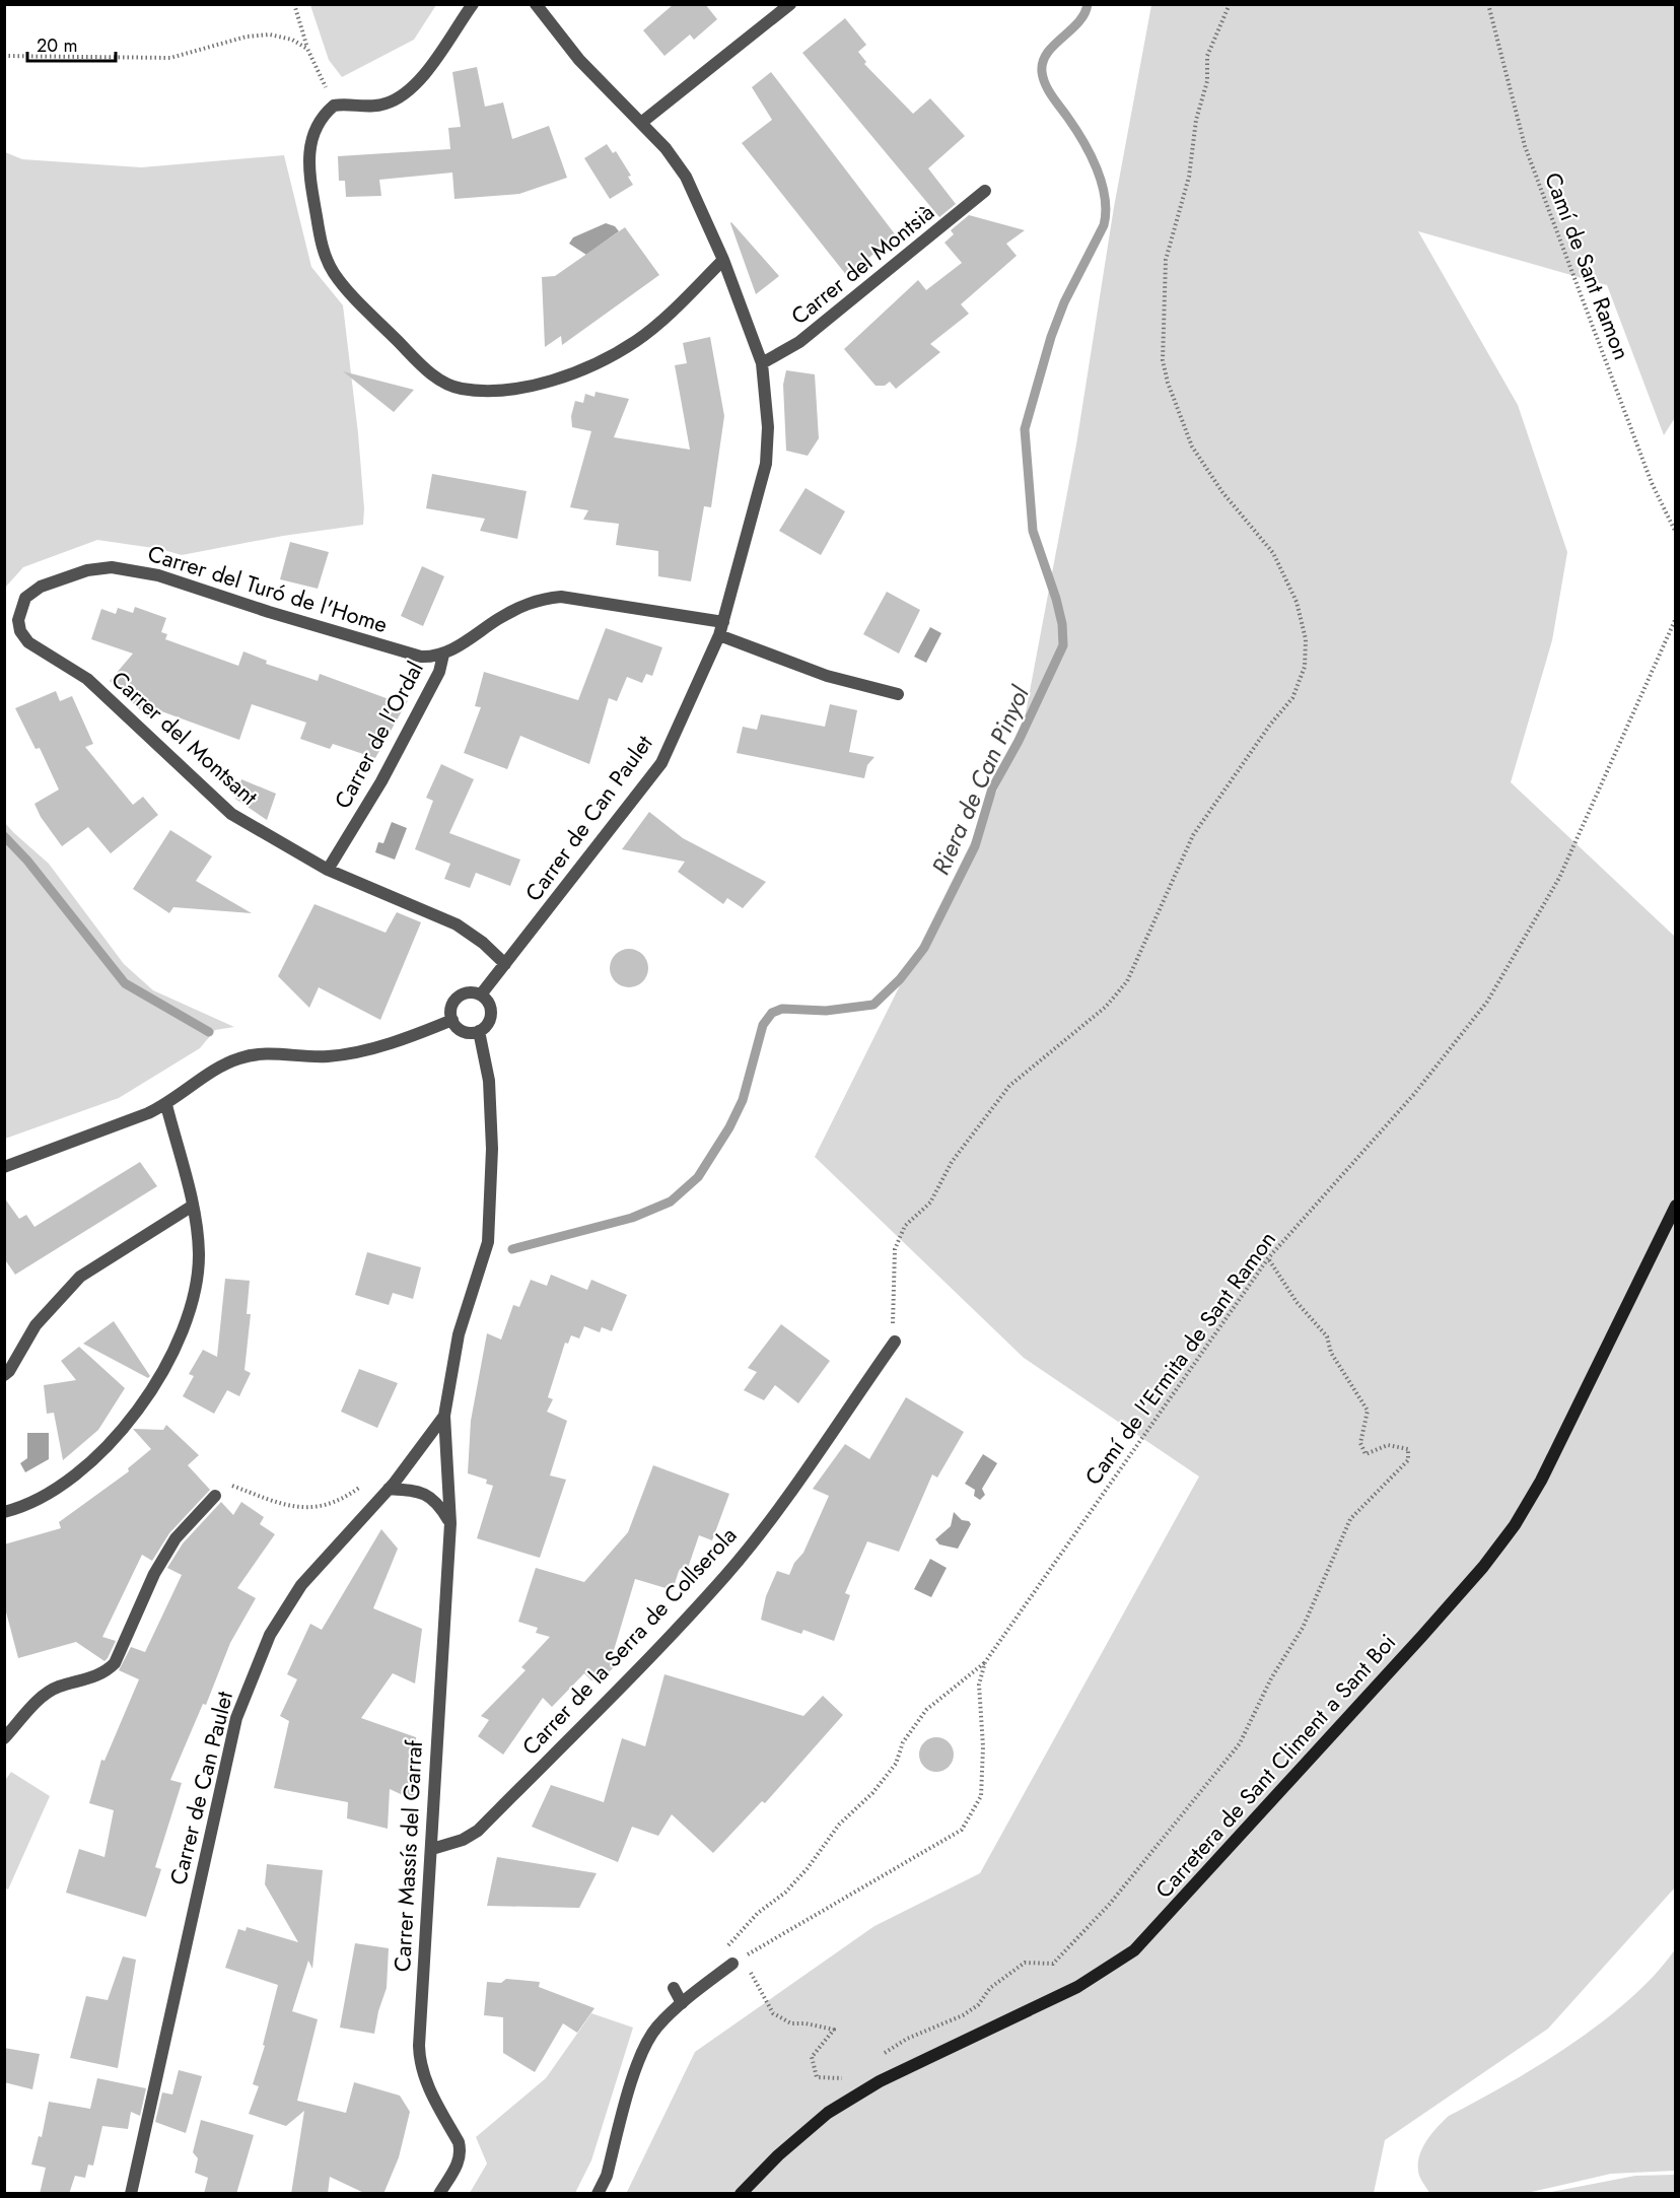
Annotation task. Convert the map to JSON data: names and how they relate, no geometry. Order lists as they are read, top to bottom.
{
  "streets": {
    "street": [
      "Carrer del Montsià",
      "Carrer del Turó de l'Home",
      "Carrer de l'Ordal",
      "Carrer del Montsant",
      "Carrer de Can Paulet",
      "Carrer de la Serra de Collserola",
      "Carretera de Sant Climent a Sant Boi",
      "Carrer Massís del Garraf"
    ],
    "path": ["Camí de Sant Ramon", "Camí de l'Ermita de Sant Ramon"]
  },
  "crossings": [
    ["Carrer del Montsià", "Carrer de Can Paulet"],
    ["Carrer del Turó de l'Home", "Carrer de l'Ordal"],
    ["Carrer del Turó de l'Home", "Carrer del Montsant"],
    ["Carrer de l'Ordal", "Carrer del Montsant"],
    ["Carrer de l'Ordal", "Carrer de Can Paulet"],
    ["Carrer del Montsant", "Carrer de Can Paulet"],
    ["Carrer de Can Paulet", "Carrer Massís del Garraf"],
    ["Carrer de la Serra de Collserola", "Carrer Massís del Garraf"]
  ],
  "water": ["Riera de Can Pinyol"],
  "scale_bar": "20 m"
}
